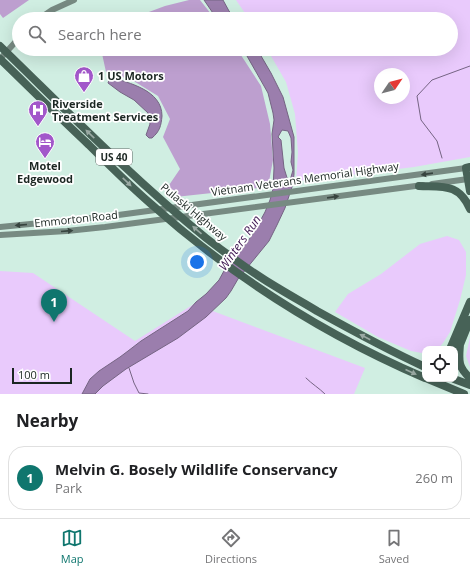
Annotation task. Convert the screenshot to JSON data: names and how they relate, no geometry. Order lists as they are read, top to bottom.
{
  "streets": {
    "highway": ["US 40", "Pulaski Highway"],
    "main road": ["Vietnam Veterans Memorial Highway", "Emmorton Road"]
  },
  "crossings": [
    ["Vietnam Veterans Memorial Highway", "Emmorton Road"]
  ],
  "water": ["Winters Run"],
  "places": {
    "shop": ["1 US Motors"],
    "hospital": ["Riverside Treatment Services"],
    "hotel": ["Motel Edgewood"]
  },
  "scale_bar": "100 m",
  "north": "top right",
  "page": {
    "search": "Search here",
    "pins": "1",
    "scale": "100 m",
    "heading": "Nearby",
    "list": [
      {
        "mark": "1",
        "name": "Melvin G. Bosely Wildlife Conservancy",
        "note": "Park",
        "value": "260 m"
      }
    ],
    "nav": ["Map", "Directions", "Saved"]
  }
}
